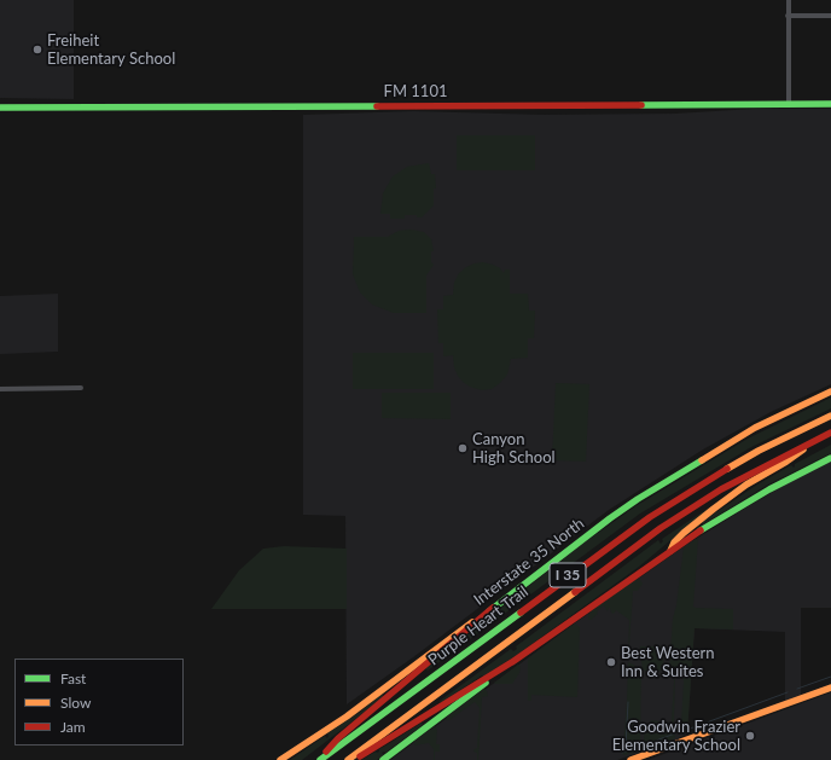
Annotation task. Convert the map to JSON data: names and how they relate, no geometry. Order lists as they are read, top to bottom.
{
  "streets": {
    "main road": [
      "FM 1101",
      "Interstate 35 North",
      "I 35",
      "Purple Heart Trail"
    ]
  },
  "places": [
    "Freiheit Elementary School",
    "Canyon High School",
    "Best Western Inn & Suites",
    "Goodwin Frazier Elementary School"
  ],
  "legend": ["Fast", "Slow", "Jam"]
}
